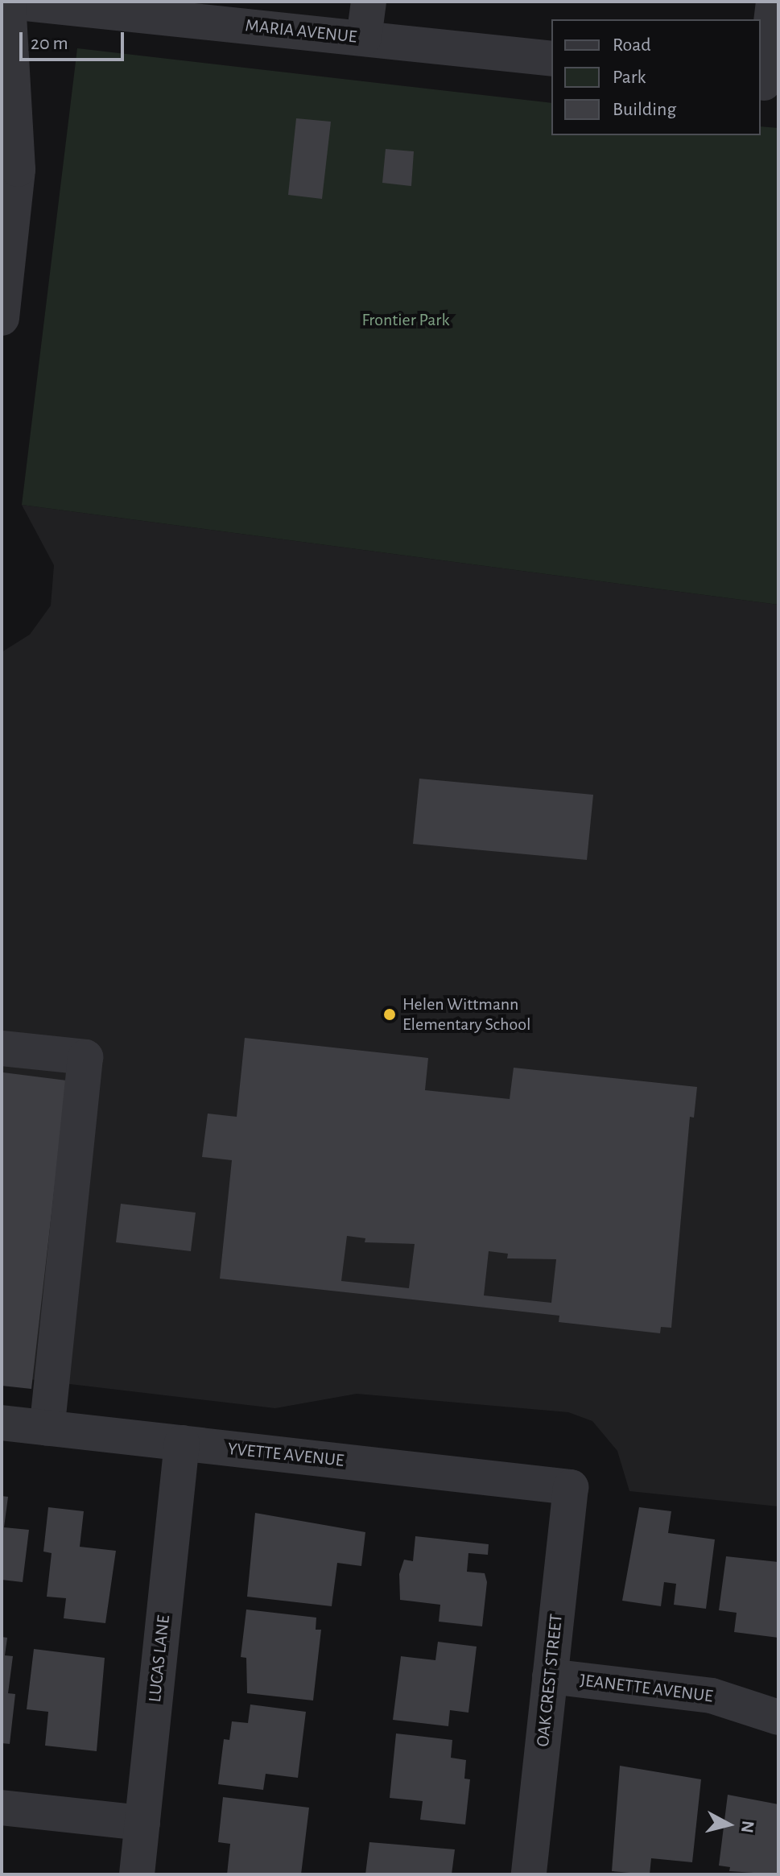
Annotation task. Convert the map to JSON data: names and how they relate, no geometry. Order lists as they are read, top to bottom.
{
  "streets": {
    "street": [
      "MARIA AVENUE",
      "YVETTE AVENUE",
      "LUCAS LANE",
      "OAK CREST STREET",
      "JEANETTE AVENUE"
    ]
  },
  "crossings": [
    ["YVETTE AVENUE", "LUCAS LANE"],
    ["YVETTE AVENUE", "OAK CREST STREET"],
    ["OAK CREST STREET", "JEANETTE AVENUE"]
  ],
  "parks": ["Frontier Park"],
  "places": ["Helen Wittmann Elementary School"],
  "legend": ["Road", "Park", "Building"],
  "scale_bar": "20 m",
  "north": "right"
}
